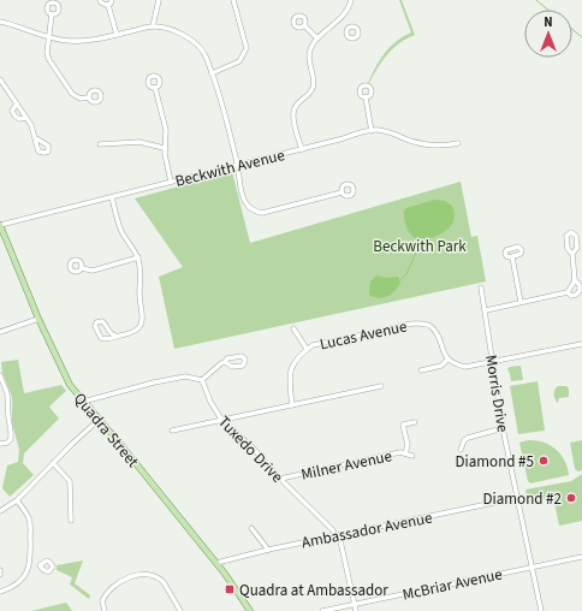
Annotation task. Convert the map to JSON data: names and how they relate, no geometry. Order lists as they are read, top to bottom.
{
  "streets": {
    "main road": ["Quadra Street"],
    "street": [
      "Beckwith Avenue",
      "Lucas Avenue",
      "Morris Drive",
      "Tuxedo Drive",
      "Milner Avenue",
      "Ambassador Avenue",
      "McBriar Avenue"
    ]
  },
  "crossings": [
    ["Beckwith Avenue", "Quadra Street"],
    ["Morris Drive", "Ambassador Avenue"],
    ["Morris Drive", "McBriar Avenue"],
    ["Quadra Street", "Ambassador Avenue"],
    ["Tuxedo Drive", "Milner Avenue"],
    ["Tuxedo Drive", "Ambassador Avenue"]
  ],
  "parks": ["Beckwith Park"],
  "places": {
    "other": ["Diamond #5", "Diamond #2"],
    "transit": ["Quadra at Ambassador"]
  },
  "north": "top"
}
